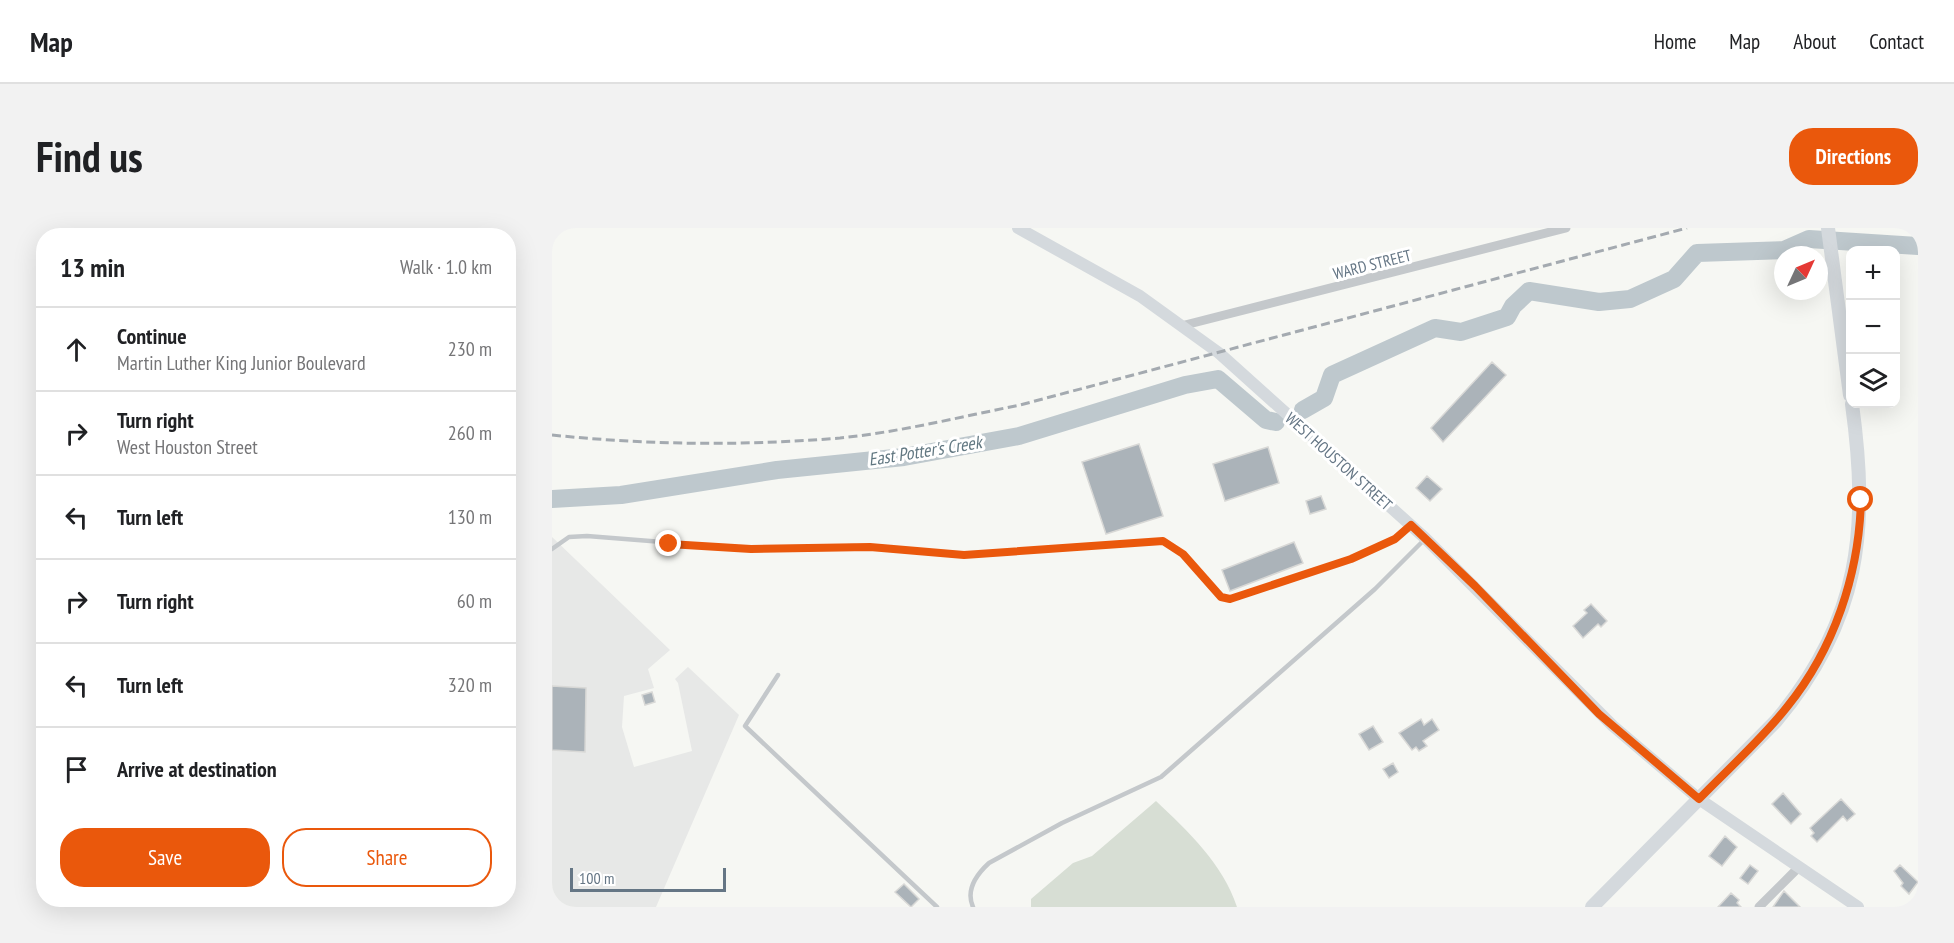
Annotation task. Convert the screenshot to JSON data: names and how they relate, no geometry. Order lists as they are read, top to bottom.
{
  "streets": {
    "street": ["WARD STREET", "WEST HOUSTON STREET"]
  },
  "crossings": [
    ["WARD STREET", "WEST HOUSTON STREET"]
  ],
  "water": ["East Potter's Creek"],
  "scale_bar": "100 m",
  "north": "top right",
  "page": {
    "header": "Map",
    "nav": [
      "Home",
      "Map",
      "About",
      "Contact"
    ],
    "buttons": [
      "Directions",
      ["Save", "Share"]
    ],
    "title": "Find us",
    "heading": ["13 min", "Walk · 1.0 km"],
    "map_buttons": ["+", "−"],
    "list": [
      ["Continue", "Martin Luther King Junior Boulevard", "230 m"],
      ["Turn right", "West Houston Street", "260 m"],
      ["Turn left", "130 m"],
      ["Turn right", "60 m"],
      ["Turn left", "320 m"],
      "Arrive at destination"
    ],
    "scale": "100 m"
  }
}
